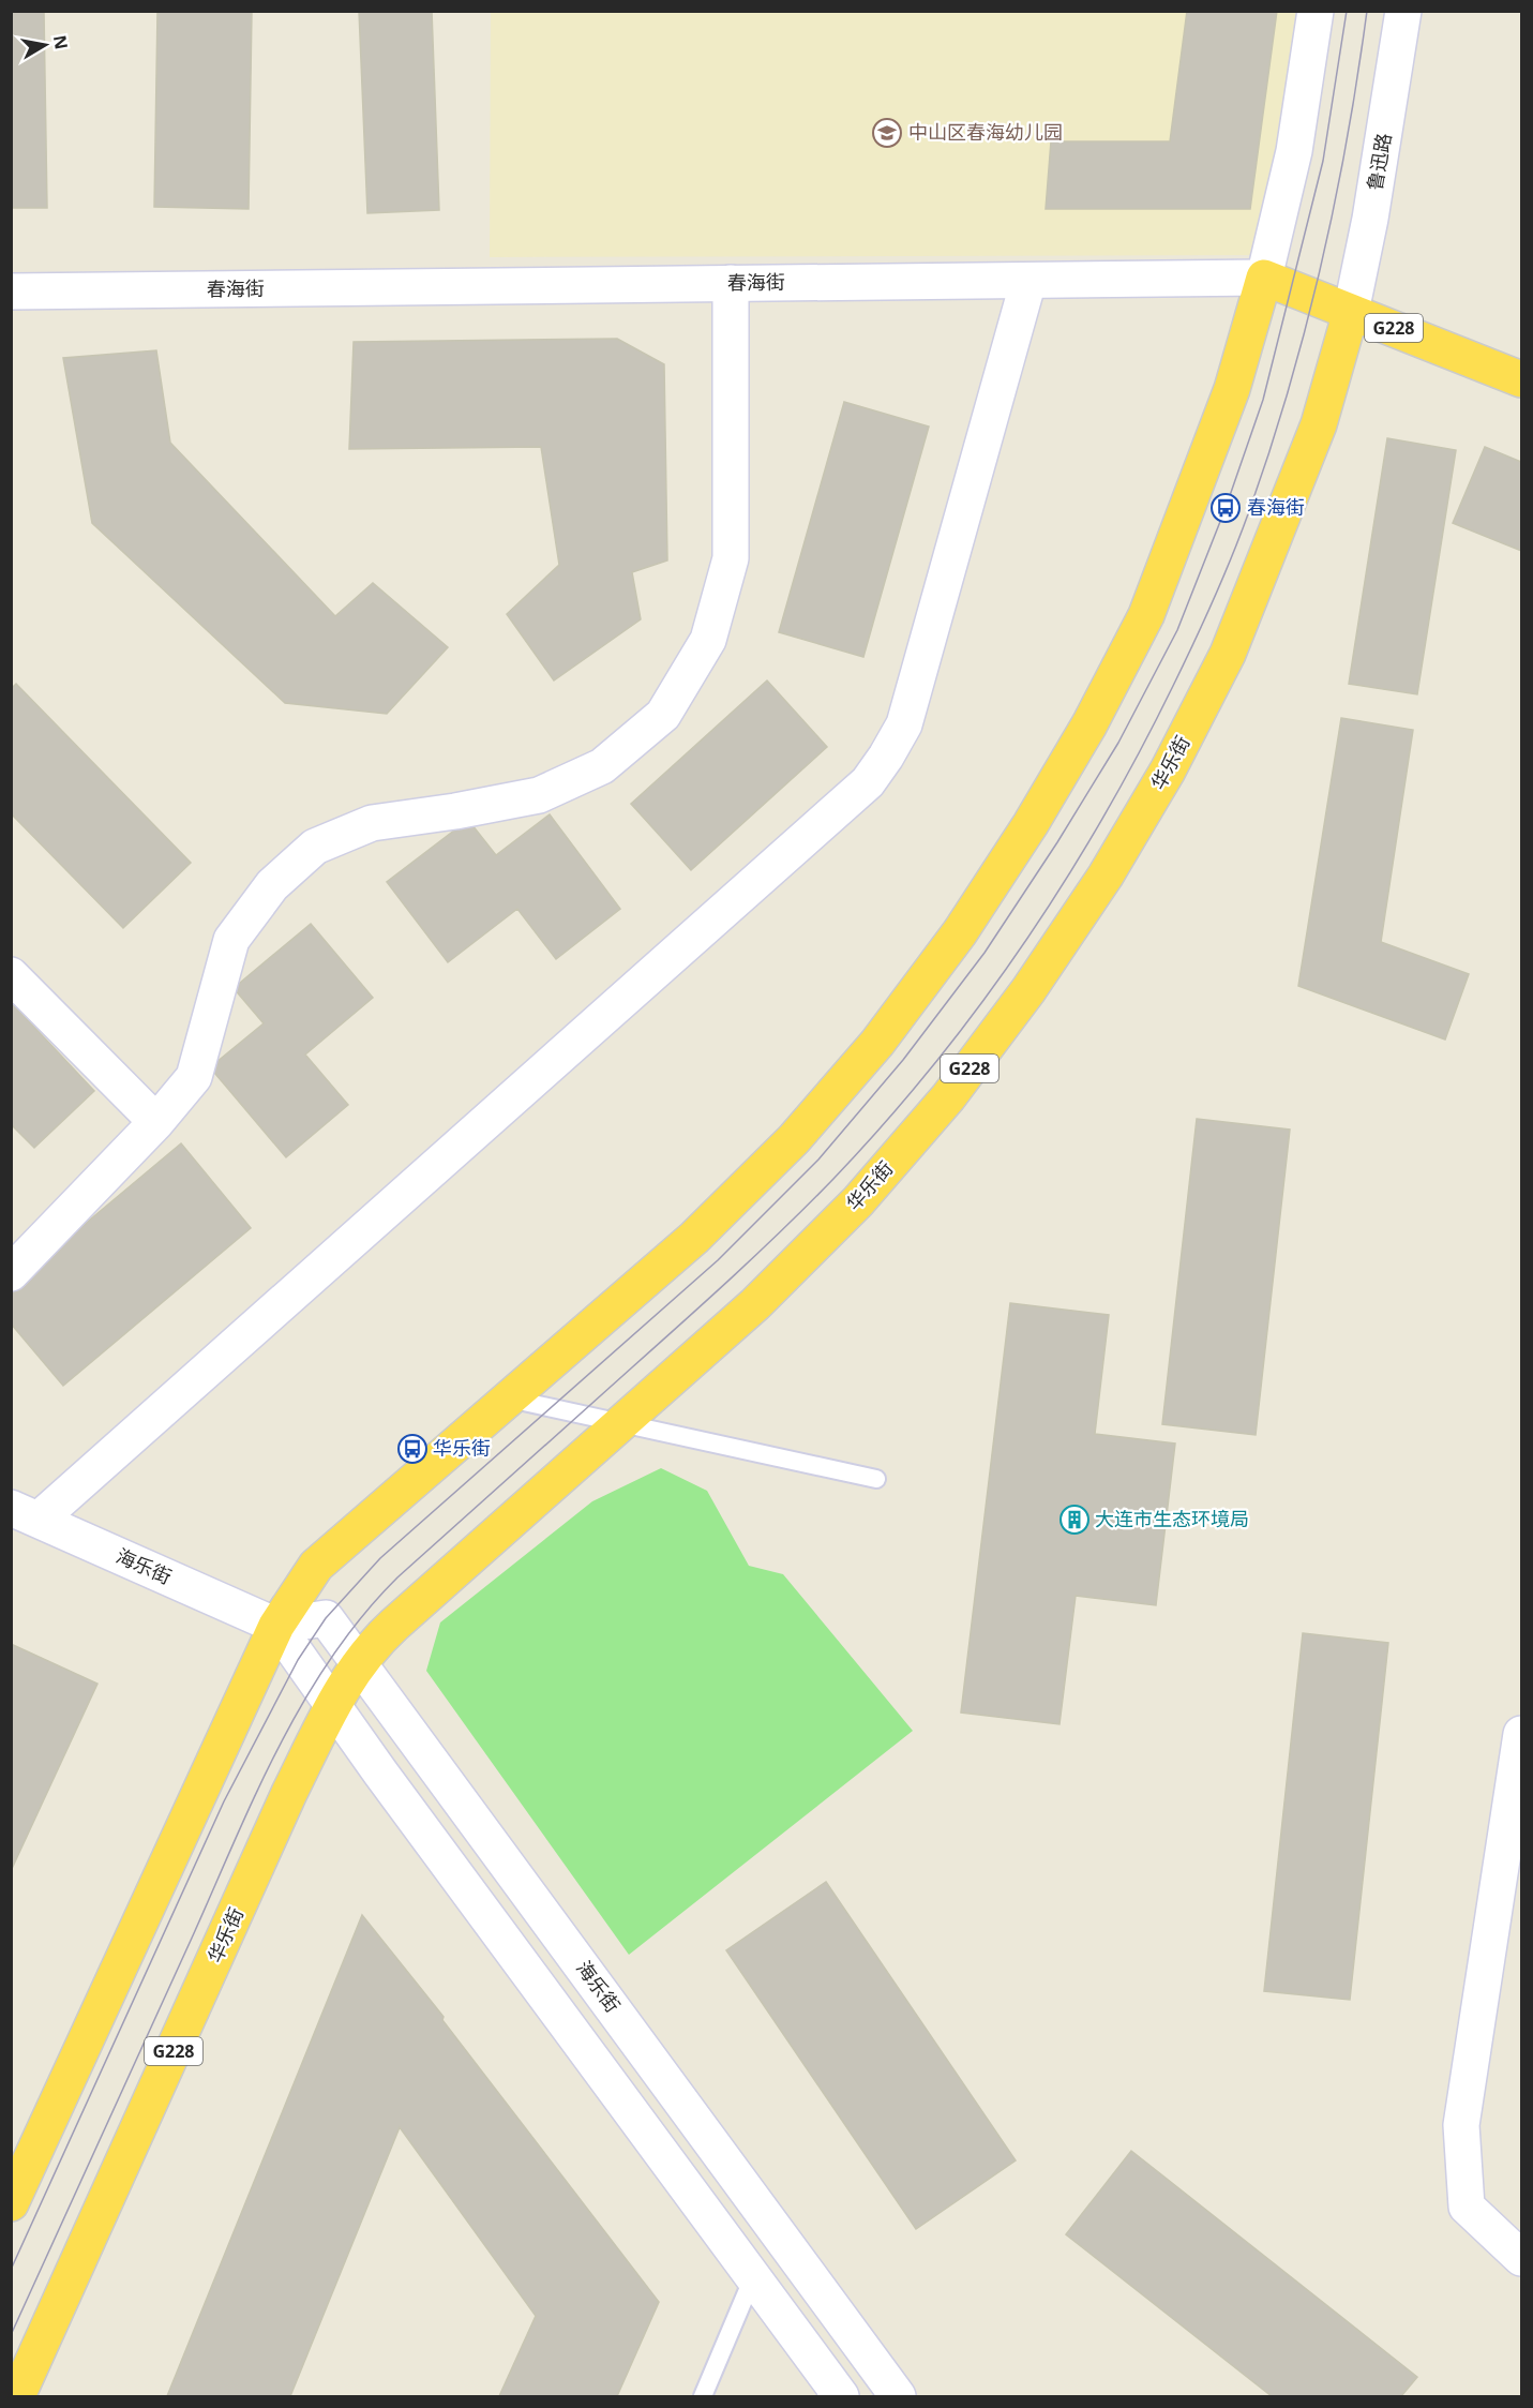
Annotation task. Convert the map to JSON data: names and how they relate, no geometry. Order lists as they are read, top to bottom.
{
  "streets": {
    "highway": ["春海街", "G228", "华乐街"],
    "street": ["鲁迅路", "海乐街"]
  },
  "crossings": [
    ["鲁迅路", "春海街"],
    ["鲁迅路", "华乐街"],
    ["春海街", "华乐街"],
    ["华乐街", "海乐街"]
  ],
  "places": {
    "school or university": ["中山区春海幼儿园"],
    "bus stop": ["春海街", "华乐街"],
    "building": ["大连市生态环境局"]
  },
  "north": "right"
}
